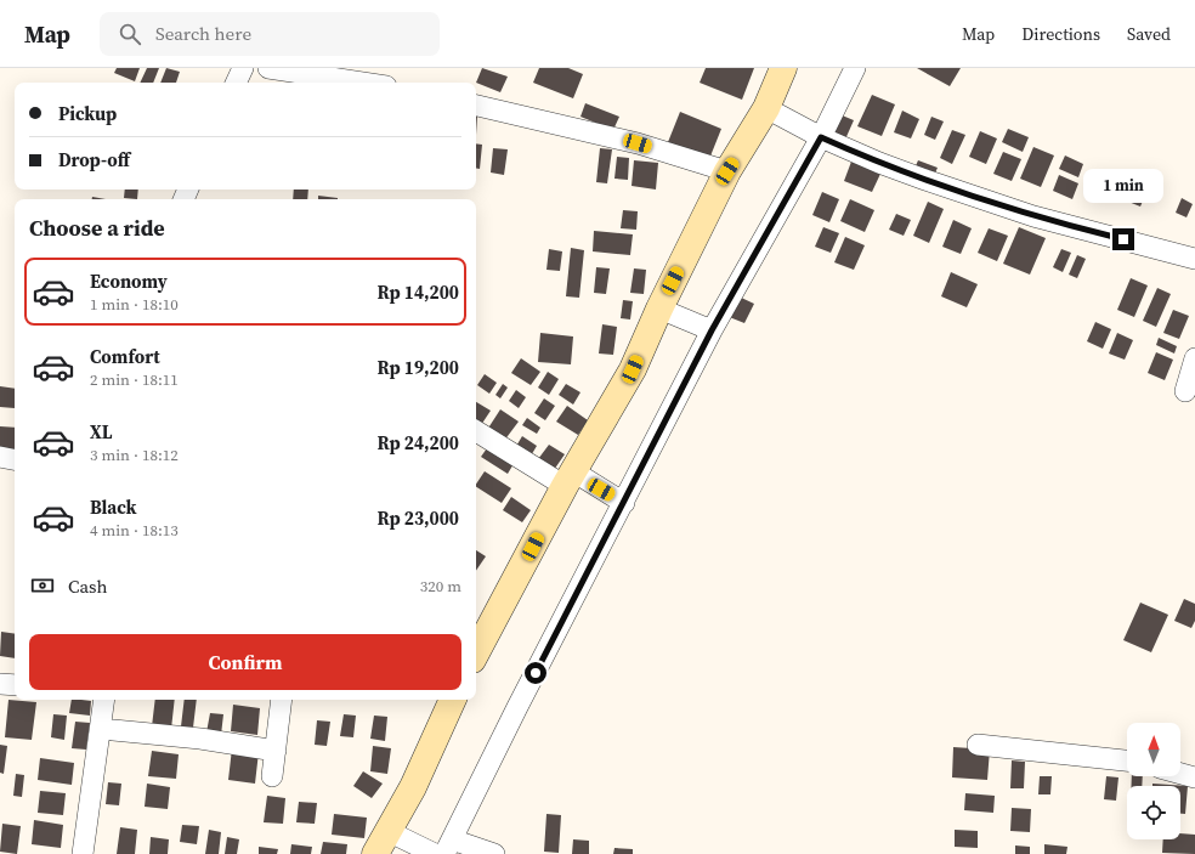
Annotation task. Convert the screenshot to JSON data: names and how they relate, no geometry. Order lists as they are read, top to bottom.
{
  "north": "top",
  "page": {
    "header": "Map",
    "search": "Search here",
    "nav": ["Map", "Directions", "Saved"],
    "banner": ["Pickup", "Drop-off"],
    "bubble": "1 min",
    "heading": "Choose a ride",
    "list": [
      {
        "name": "Economy",
        "note": "1 min · 18:10",
        "value": "Rp 14,200"
      },
      {
        "name": "Comfort",
        "note": "2 min · 18:11",
        "value": "Rp 19,200"
      },
      {
        "name": "XL",
        "note": "3 min · 18:12",
        "value": "Rp 24,200"
      },
      {
        "name": "Black",
        "note": "4 min · 18:13",
        "value": "Rp 23,000"
      }
    ],
    "pay": ["Cash", "320 m"],
    "buttons": "Confirm"
  }
}
